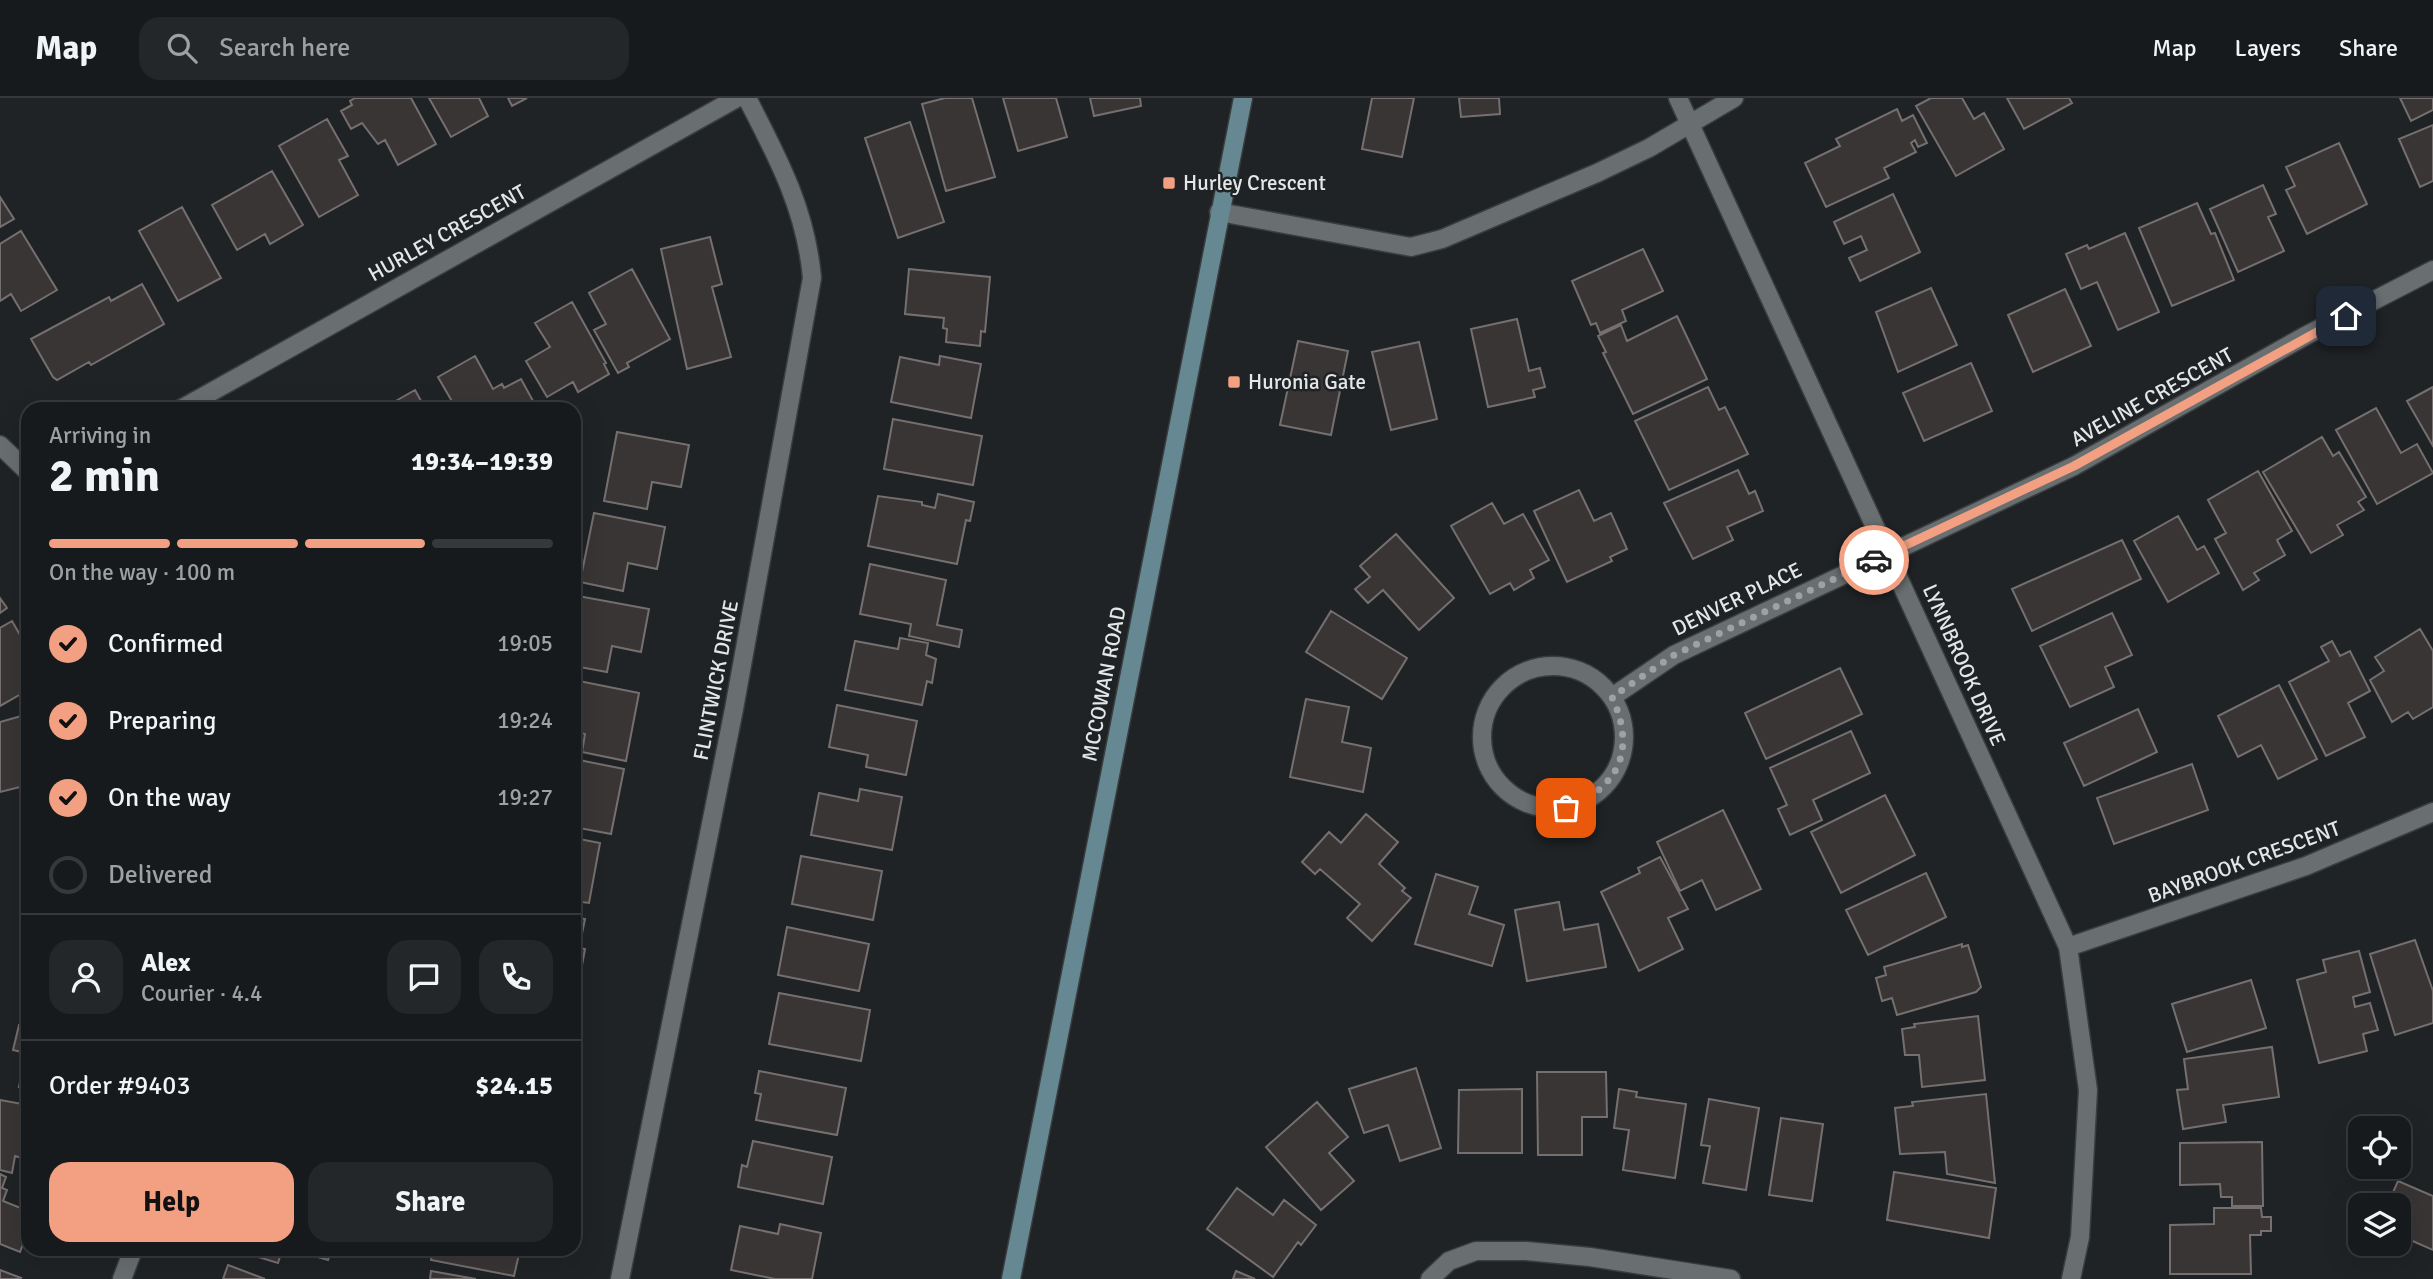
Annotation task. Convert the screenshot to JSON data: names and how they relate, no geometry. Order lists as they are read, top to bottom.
{
  "streets": {
    "main road": ["MCCOWAN ROAD"],
    "street": [
      "HURLEY CRESCENT",
      "AVELINE CRESCENT",
      "DENVER PLACE",
      "LYNNBROOK DRIVE",
      "FLINTWICK DRIVE",
      "BAYBROOK CRESCENT"
    ]
  },
  "crossings": [
    ["AVELINE CRESCENT", "DENVER PLACE"],
    ["AVELINE CRESCENT", "LYNNBROOK DRIVE"],
    ["DENVER PLACE", "LYNNBROOK DRIVE"],
    ["LYNNBROOK DRIVE", "BAYBROOK CRESCENT"]
  ],
  "places": {
    "transit": ["Hurley Crescent", "Huronia Gate"]
  },
  "page": {
    "header": "Map",
    "search": "Search here",
    "nav": ["Map", "Layers", "Share"],
    "heading": ["2 min", "Arriving in", "19:34–19:39"],
    "panel": [
      "Alex",
      "Courier · 4.4",
      "Order #9403",
      "$24.15"
    ],
    "bar": "On the way · 100 m",
    "list": [
      ["Confirmed", "19:05"],
      ["Preparing", "19:24"],
      ["On the way", "19:27"],
      "Delivered"
    ],
    "buttons": ["Help", "Share"]
  }
}
